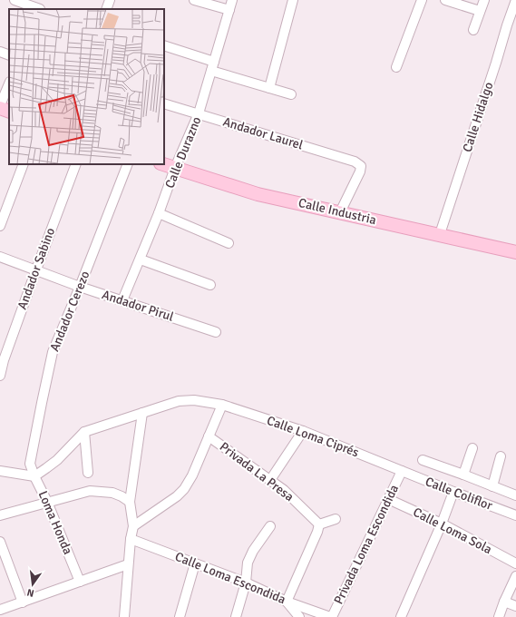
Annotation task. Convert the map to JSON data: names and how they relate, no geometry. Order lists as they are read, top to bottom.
{
  "streets": {
    "street": [
      "Calle Hidalgo",
      "Andador Laurel",
      "Calle Durazno",
      "Calle Industria",
      "Andador Sabino",
      "Andador Pirul",
      "Andador Cerezo",
      "Calle Loma Ciprés",
      "Privada La Presa",
      "Calle Coliflor",
      "Loma Honda",
      "Calle Loma Sola",
      "Privada Loma Escondida",
      "Calle Loma Escondida"
    ]
  },
  "crossings": [
    ["Calle Hidalgo", "Calle Industria"],
    ["Andador Laurel", "Calle Durazno"],
    ["Andador Laurel", "Calle Industria"],
    ["Calle Durazno", "Calle Industria"],
    ["Calle Durazno", "Andador Pirul"],
    ["Andador Sabino", "Andador Pirul"],
    ["Andador Pirul", "Andador Cerezo"],
    ["Andador Cerezo", "Loma Honda"],
    ["Calle Loma Ciprés", "Calle Coliflor"],
    ["Calle Loma Ciprés", "Privada Loma Escondida"],
    ["Calle Coliflor", "Privada Loma Escondida"],
    ["Calle Loma Sola", "Privada Loma Escondida"],
    ["Privada Loma Escondida", "Calle Loma Escondida"]
  ],
  "north": "bottom"
}
